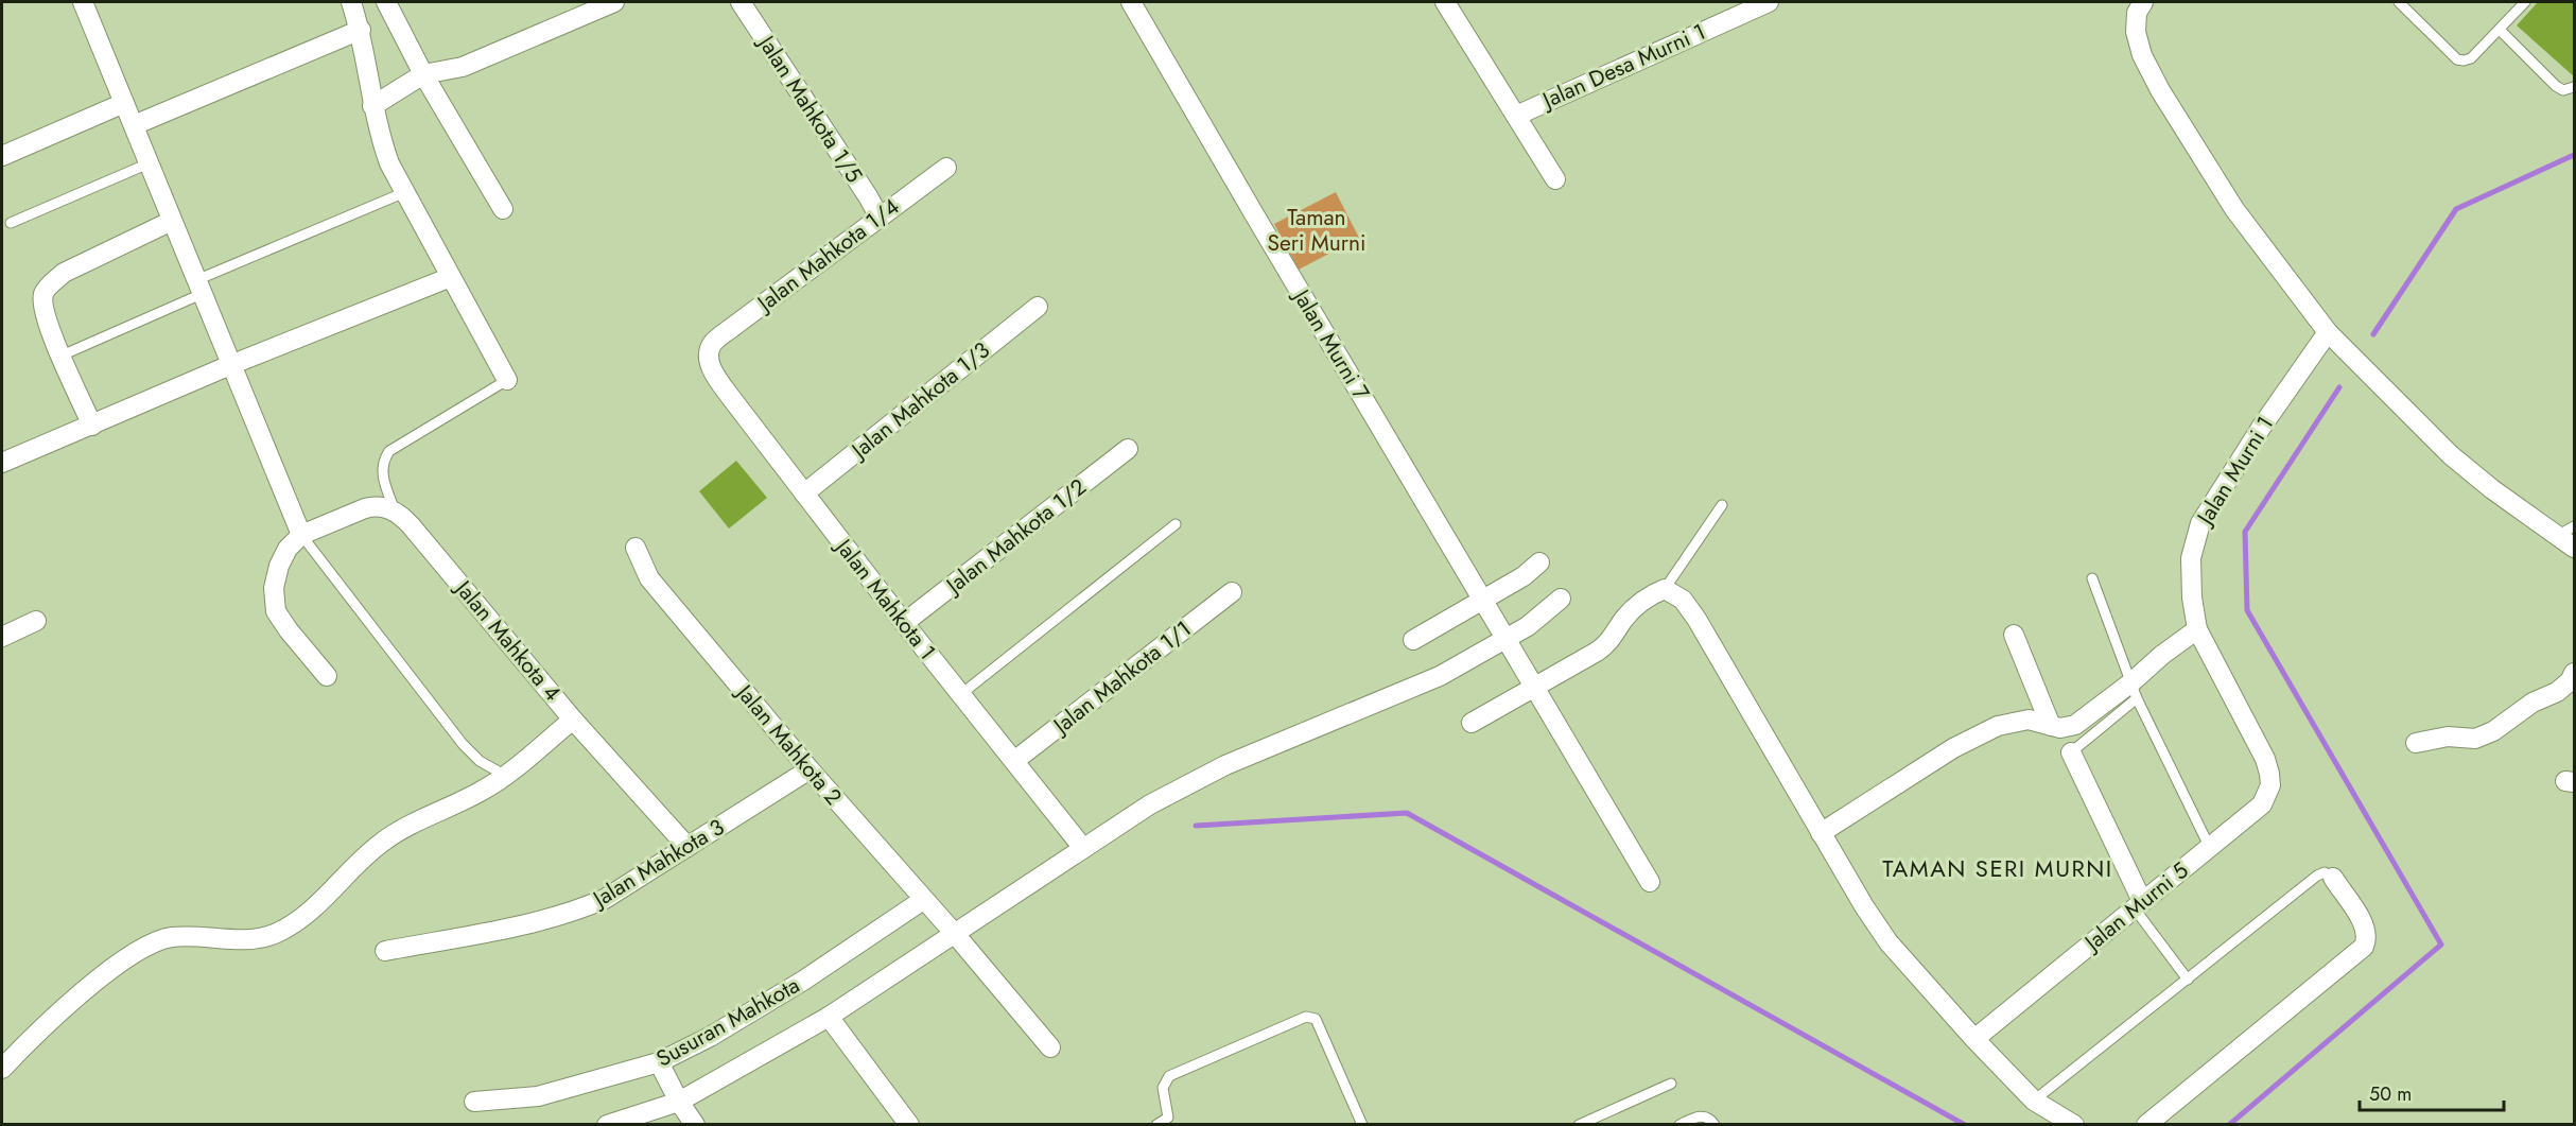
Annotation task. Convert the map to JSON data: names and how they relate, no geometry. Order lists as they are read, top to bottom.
{
  "streets": {
    "street": [
      "Jalan Desa Murni 1",
      "Jalan Mahkota 1/5",
      "Jalan Mahkota 1/4",
      "Jalan Murni 7",
      "Jalan Mahkota 1/3",
      "Jalan Murni 1",
      "Jalan Mahkota 1/2",
      "Jalan Mahkota 1",
      "Jalan Mahkota 4",
      "Jalan Mahkota 1/1",
      "Jalan Mahkota 2",
      "Jalan Mahkota 3",
      "Jalan Murni 5",
      "Susuran Mahkota"
    ]
  },
  "crossings": [
    ["Jalan Mahkota 1/5", "Jalan Mahkota 1/4"],
    ["Jalan Mahkota 1/4", "Jalan Mahkota 1"],
    ["Jalan Mahkota 1/3", "Jalan Mahkota 1"],
    ["Jalan Murni 1", "Jalan Murni 5"],
    ["Jalan Mahkota 1/2", "Jalan Mahkota 1"],
    ["Jalan Mahkota 1", "Jalan Mahkota 1/1"],
    ["Jalan Mahkota 4", "Jalan Mahkota 3"],
    ["Jalan Mahkota 2", "Jalan Mahkota 3"],
    ["Jalan Mahkota 2", "Susuran Mahkota"]
  ],
  "districts": ["TAMAN SERI MURNI"],
  "parks": ["Taman Seri Murni"],
  "scale_bar": "50 m"
}
